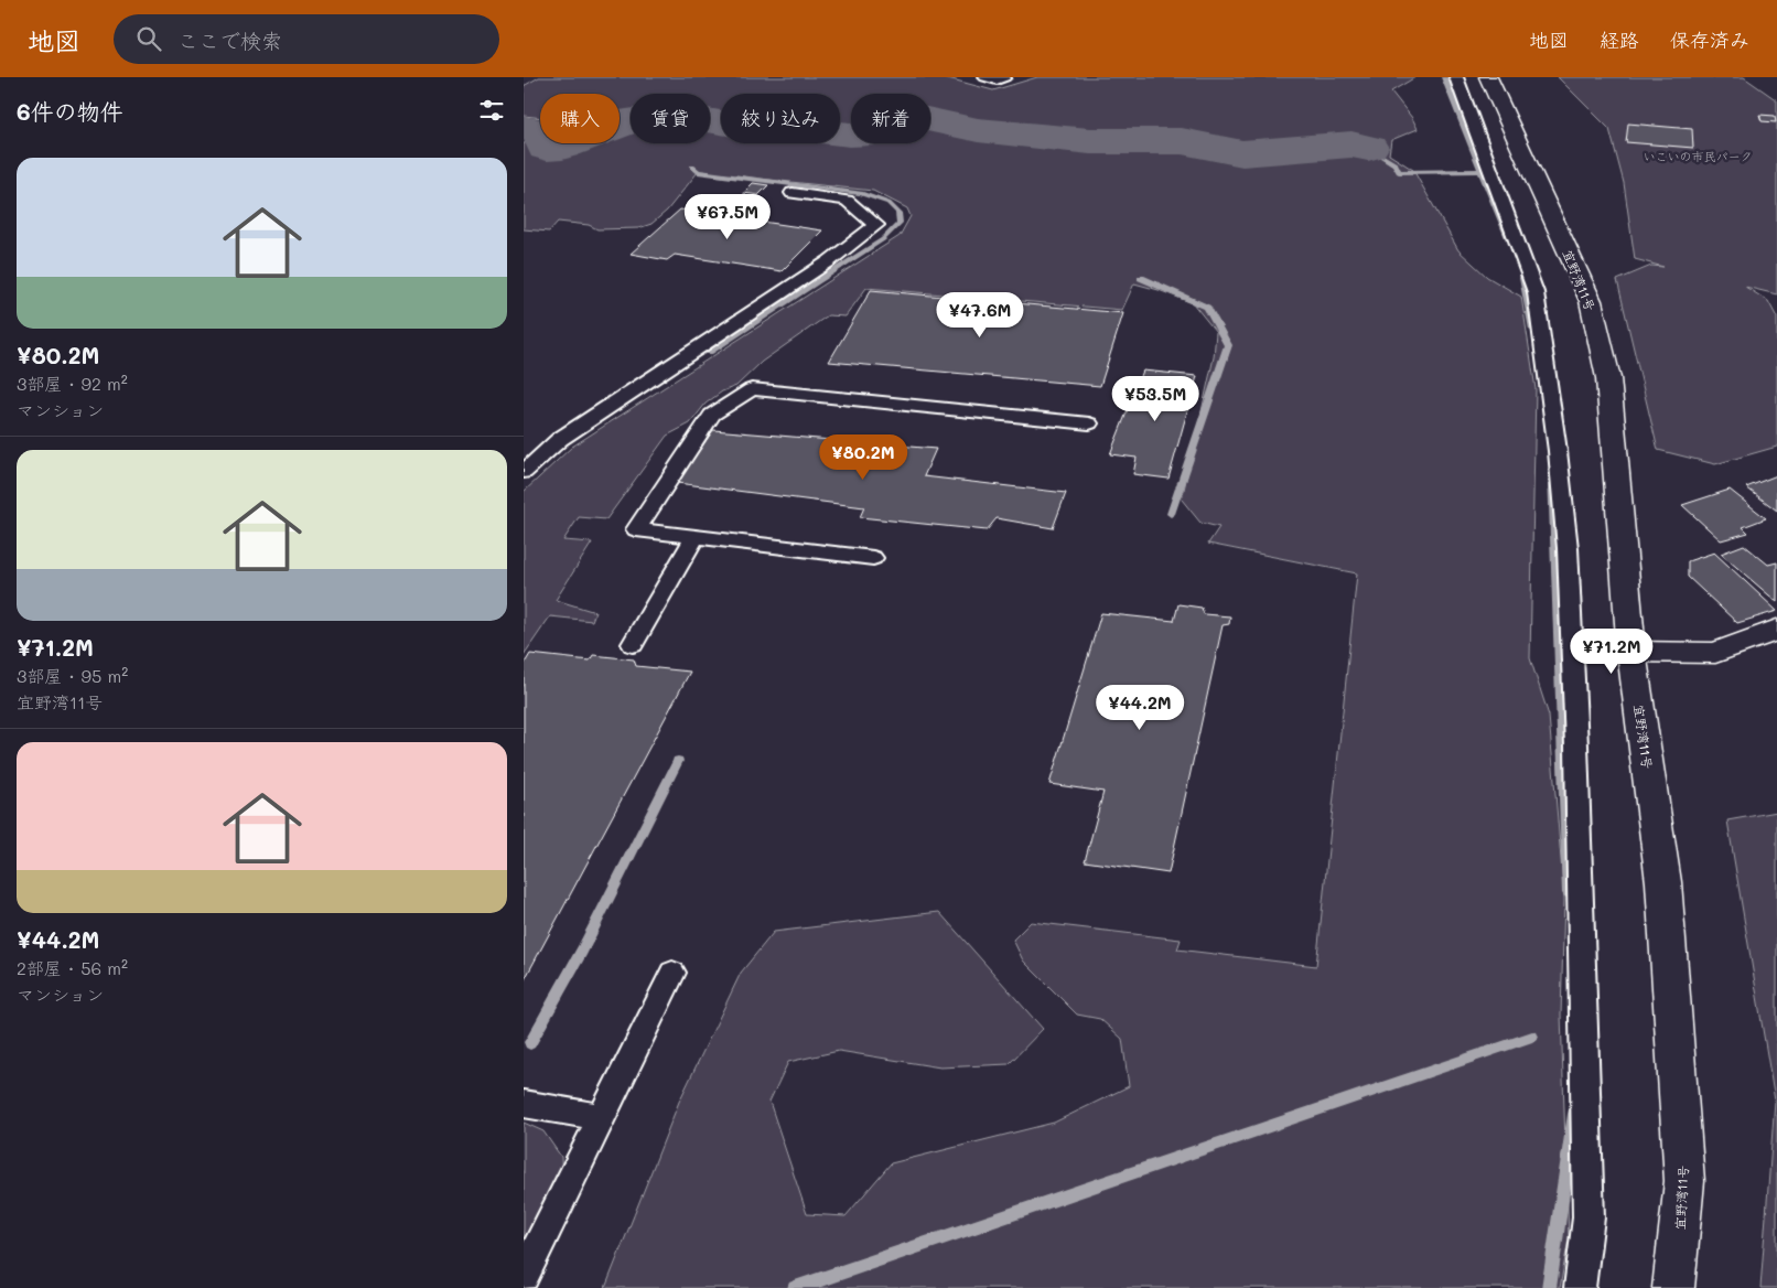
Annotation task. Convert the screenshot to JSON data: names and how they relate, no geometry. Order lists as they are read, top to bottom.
{
  "streets": {
    "street": ["宜野湾11号"]
  },
  "parks": ["いこいの市民パーク"],
  "page": {
    "header": "地図",
    "search": "ここで検索",
    "nav": ["地図", "経路", "保存済み"],
    "heading": "6件の物件",
    "chip": [
      "購入",
      "賃貸",
      "絞り込み",
      "新着"
    ],
    "list": [
      {
        "name": "¥80.2M",
        "note": "3部屋 · 92 m² · マンション"
      },
      {
        "name": "¥71.2M",
        "note": "3部屋 · 95 m² · 宜野湾11号"
      },
      {
        "name": "¥44.2M",
        "note": "2部屋 · 56 m² · マンション"
      }
    ],
    "price": [
      "¥67.5M",
      "¥47.6M",
      "¥53.5M",
      "¥80.2M",
      "¥71.2M",
      "¥44.2M"
    ]
  }
}
